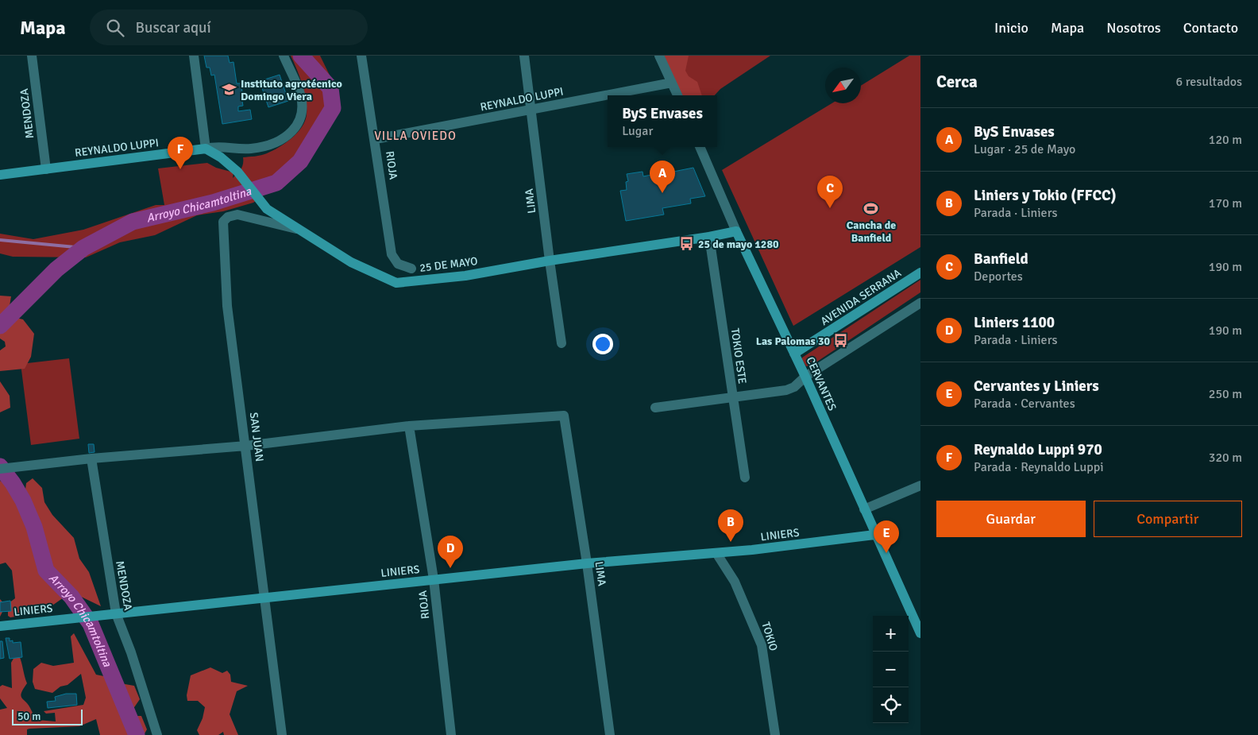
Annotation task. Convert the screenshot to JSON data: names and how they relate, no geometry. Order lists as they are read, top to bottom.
{
  "streets": {
    "street": [
      "REYNALDO LUPPI",
      "MENDOZA",
      "RIOJA",
      "LIMA",
      "25 DE MAYO",
      "AVENIDA SERRANA",
      "TOKIO ESTE",
      "CERVANTES",
      "SAN JUAN",
      "LINIERS",
      "TOKIO"
    ]
  },
  "crossings": [
    ["REYNALDO LUPPI", "MENDOZA"],
    ["REYNALDO LUPPI", "RIOJA"],
    ["REYNALDO LUPPI", "LIMA"],
    ["REYNALDO LUPPI", "25 DE MAYO"],
    ["MENDOZA", "LINIERS"],
    ["RIOJA", "LIMA"],
    ["RIOJA", "LINIERS"],
    ["LIMA", "25 DE MAYO"],
    ["LIMA", "LINIERS"],
    ["25 DE MAYO", "TOKIO ESTE"],
    ["25 DE MAYO", "CERVANTES"],
    ["25 DE MAYO", "SAN JUAN"],
    ["AVENIDA SERRANA", "CERVANTES"],
    ["CERVANTES", "LINIERS"],
    ["SAN JUAN", "LINIERS"],
    ["LINIERS", "TOKIO"]
  ],
  "districts": ["VILLA OVIEDO"],
  "water": ["Arroyo Chicamtoltina"],
  "places": {
    "school or university": ["Instituto agrotécnico Domingo Viera"],
    "sports": ["Cancha de Banfield"],
    "bus stop": ["25 de mayo 1280", "Las Palomas 30"]
  },
  "scale_bar": "50 m",
  "north": "bottom left",
  "page": {
    "header": "Mapa",
    "search": "Buscar aquí",
    "nav": [
      "Inicio",
      "Mapa",
      "Nosotros",
      "Contacto"
    ],
    "heading": ["Cerca", "6 resultados"],
    "popup": ["ByS Envases", "Lugar"],
    "list": [
      {
        "mark": "A",
        "name": "ByS Envases",
        "note": "Lugar · 25 de Mayo",
        "value": "120 m"
      },
      {
        "mark": "B",
        "name": "Liniers y Tokio (FFCC)",
        "note": "Parada · Liniers",
        "value": "170 m"
      },
      {
        "mark": "C",
        "name": "Banfield",
        "note": "Deportes",
        "value": "190 m"
      },
      {
        "mark": "D",
        "name": "Liniers 1100",
        "note": "Parada · Liniers",
        "value": "190 m"
      },
      {
        "mark": "E",
        "name": "Cervantes y Liniers",
        "note": "Parada · Cervantes",
        "value": "250 m"
      },
      {
        "mark": "F",
        "name": "Reynaldo Luppi 970",
        "note": "Parada · Reynaldo Luppi",
        "value": "320 m"
      }
    ],
    "pins": [
      "F",
      "A",
      "C",
      "B",
      "E",
      "D"
    ],
    "buttons": ["Guardar", "Compartir"],
    "map_buttons": ["+", "−"],
    "scale": "50 m"
  }
}
